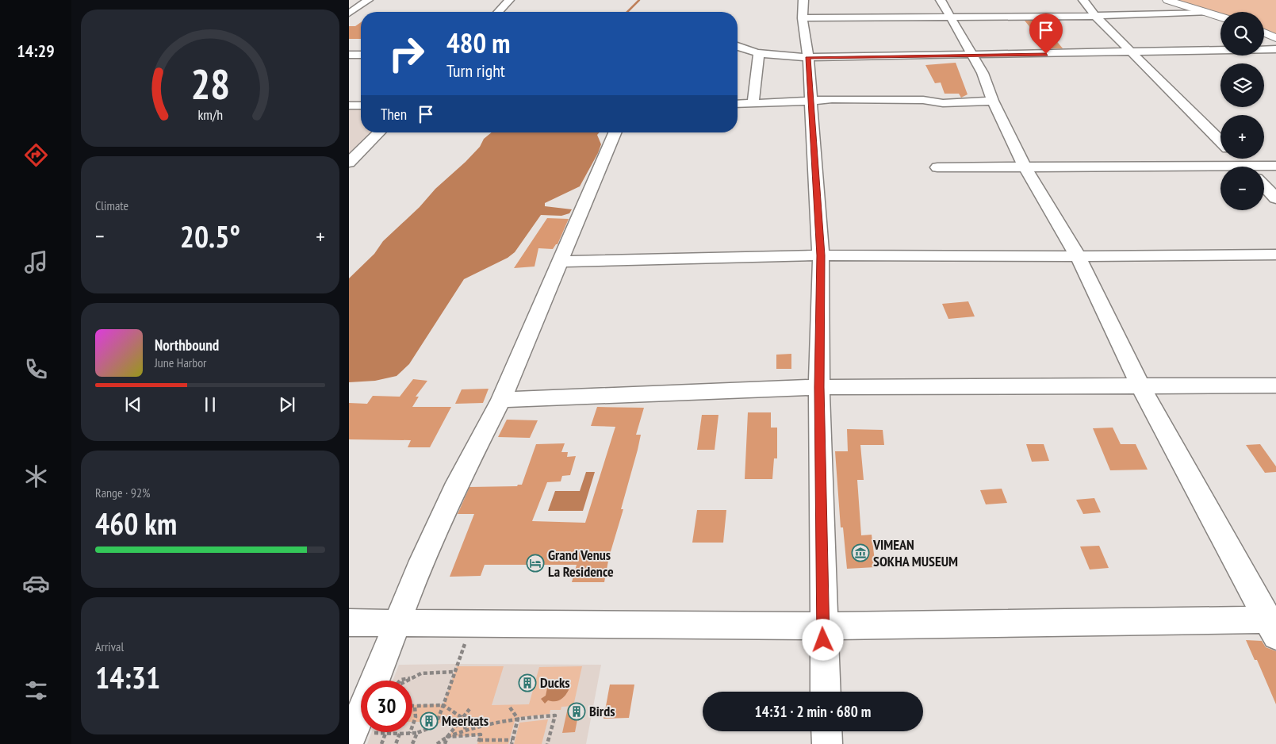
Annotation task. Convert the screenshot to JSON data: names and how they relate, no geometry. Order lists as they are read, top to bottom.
{
  "places": {
    "museum": ["VIMEAN SOKHA MUSEUM"],
    "hotel": ["Grand Venus La Residence"],
    "building": ["Ducks", "Birds", "Meerkats"]
  },
  "page": {
    "tabs": "14:29",
    "map_buttons": ["+", "−"],
    "turn": ["480 m", "Turn right"],
    "then": "Then",
    "tile": [
      "Climate",
      ["Range · 92%", "460 km"],
      ["Arrival", "14:31"]
    ],
    "heat": ["−", "20.5°", "+"],
    "song": ["Northbound", "June Harbor"],
    "limit": "30",
    "trip": "14:31 · 2 min · 680 m",
    "gauge": ["28", "km/h"]
  }
}
